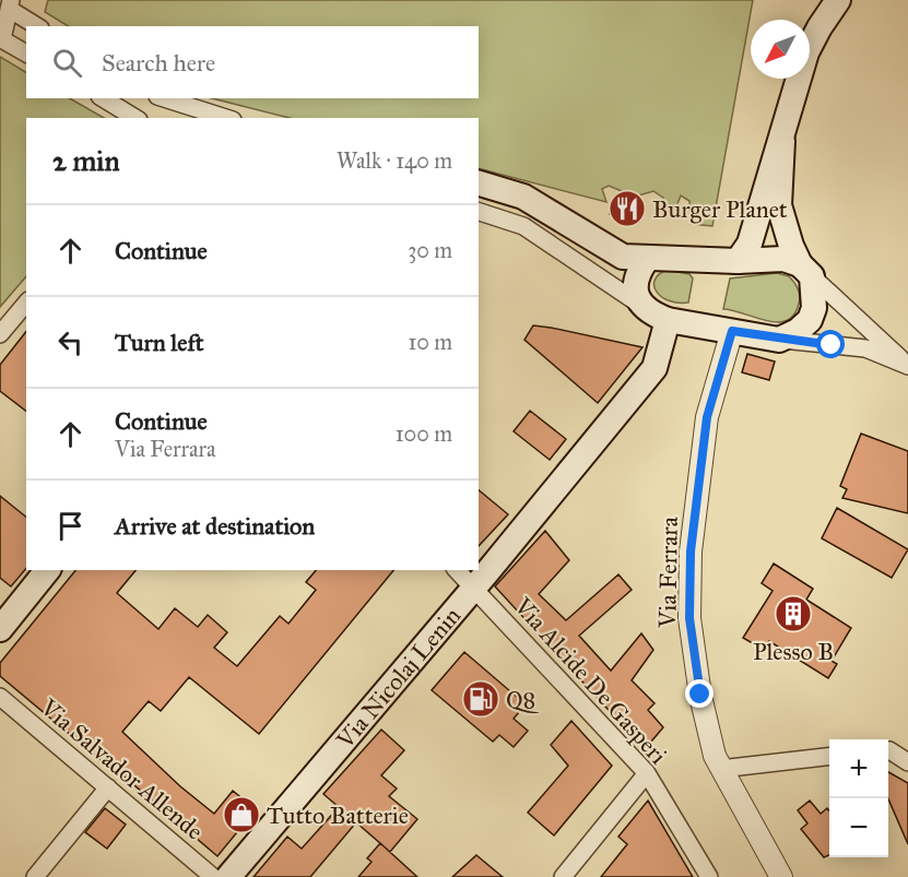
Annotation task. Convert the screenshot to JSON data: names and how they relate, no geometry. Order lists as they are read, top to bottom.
{
  "streets": {
    "main road": ["Via Nicolaj Lenin"],
    "street": ["Via Ferrara", "Via Alcide De Gasperi", "Via Salvador Allende"]
  },
  "crossings": [
    ["Via Nicolaj Lenin", "Via Alcide De Gasperi"]
  ],
  "places": {
    "restaurant": ["Burger Planet"],
    "building": ["Plesso B"],
    "fuel station": ["Q8"],
    "shop": ["Tutto Batterie"]
  },
  "north": "bottom left",
  "page": {
    "search": "Search here",
    "heading": ["2 min", "Walk · 140 m"],
    "list": [
      ["Continue", "30 m"],
      ["Turn left", "10 m"],
      ["Continue", "Via Ferrara", "100 m"],
      "Arrive at destination"
    ],
    "map_buttons": ["+", "−"]
  }
}
